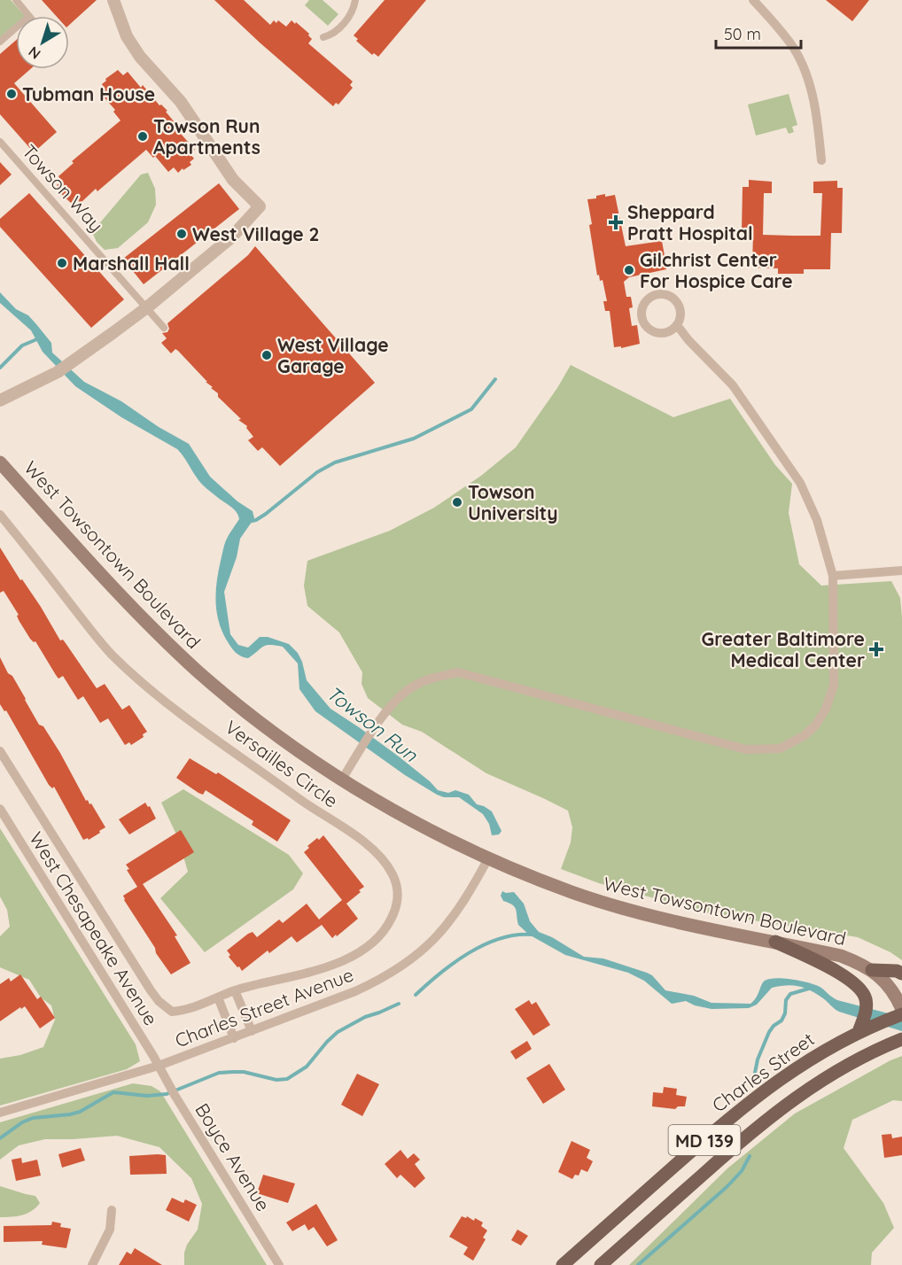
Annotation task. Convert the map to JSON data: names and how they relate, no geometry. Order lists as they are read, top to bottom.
{
  "streets": {
    "main road": ["West Towsontown Boulevard", "Charles Street", "MD 139"],
    "street": [
      "Towson Way",
      "Versailles Circle",
      "West Chesapeake Avenue",
      "Charles Street Avenue",
      "Boyce Avenue"
    ]
  },
  "crossings": [
    ["West Towsontown Boulevard", "Charles Street Avenue"],
    ["West Chesapeake Avenue", "Charles Street Avenue"],
    ["West Chesapeake Avenue", "Boyce Avenue"],
    ["Charles Street Avenue", "Boyce Avenue"]
  ],
  "water": ["Towson Run"],
  "places": {
    "other": [
      "Tubman House",
      "Towson Run Apartments",
      "West Village 2",
      "Marshall Hall",
      "Gilchrist Center For Hospice Care",
      "West Village Garage",
      "Towson University"
    ],
    "health": ["Sheppard Pratt Hospital", "Greater Baltimore Medical Center"]
  },
  "scale_bar": "50 m",
  "north": "bottom left"
}
